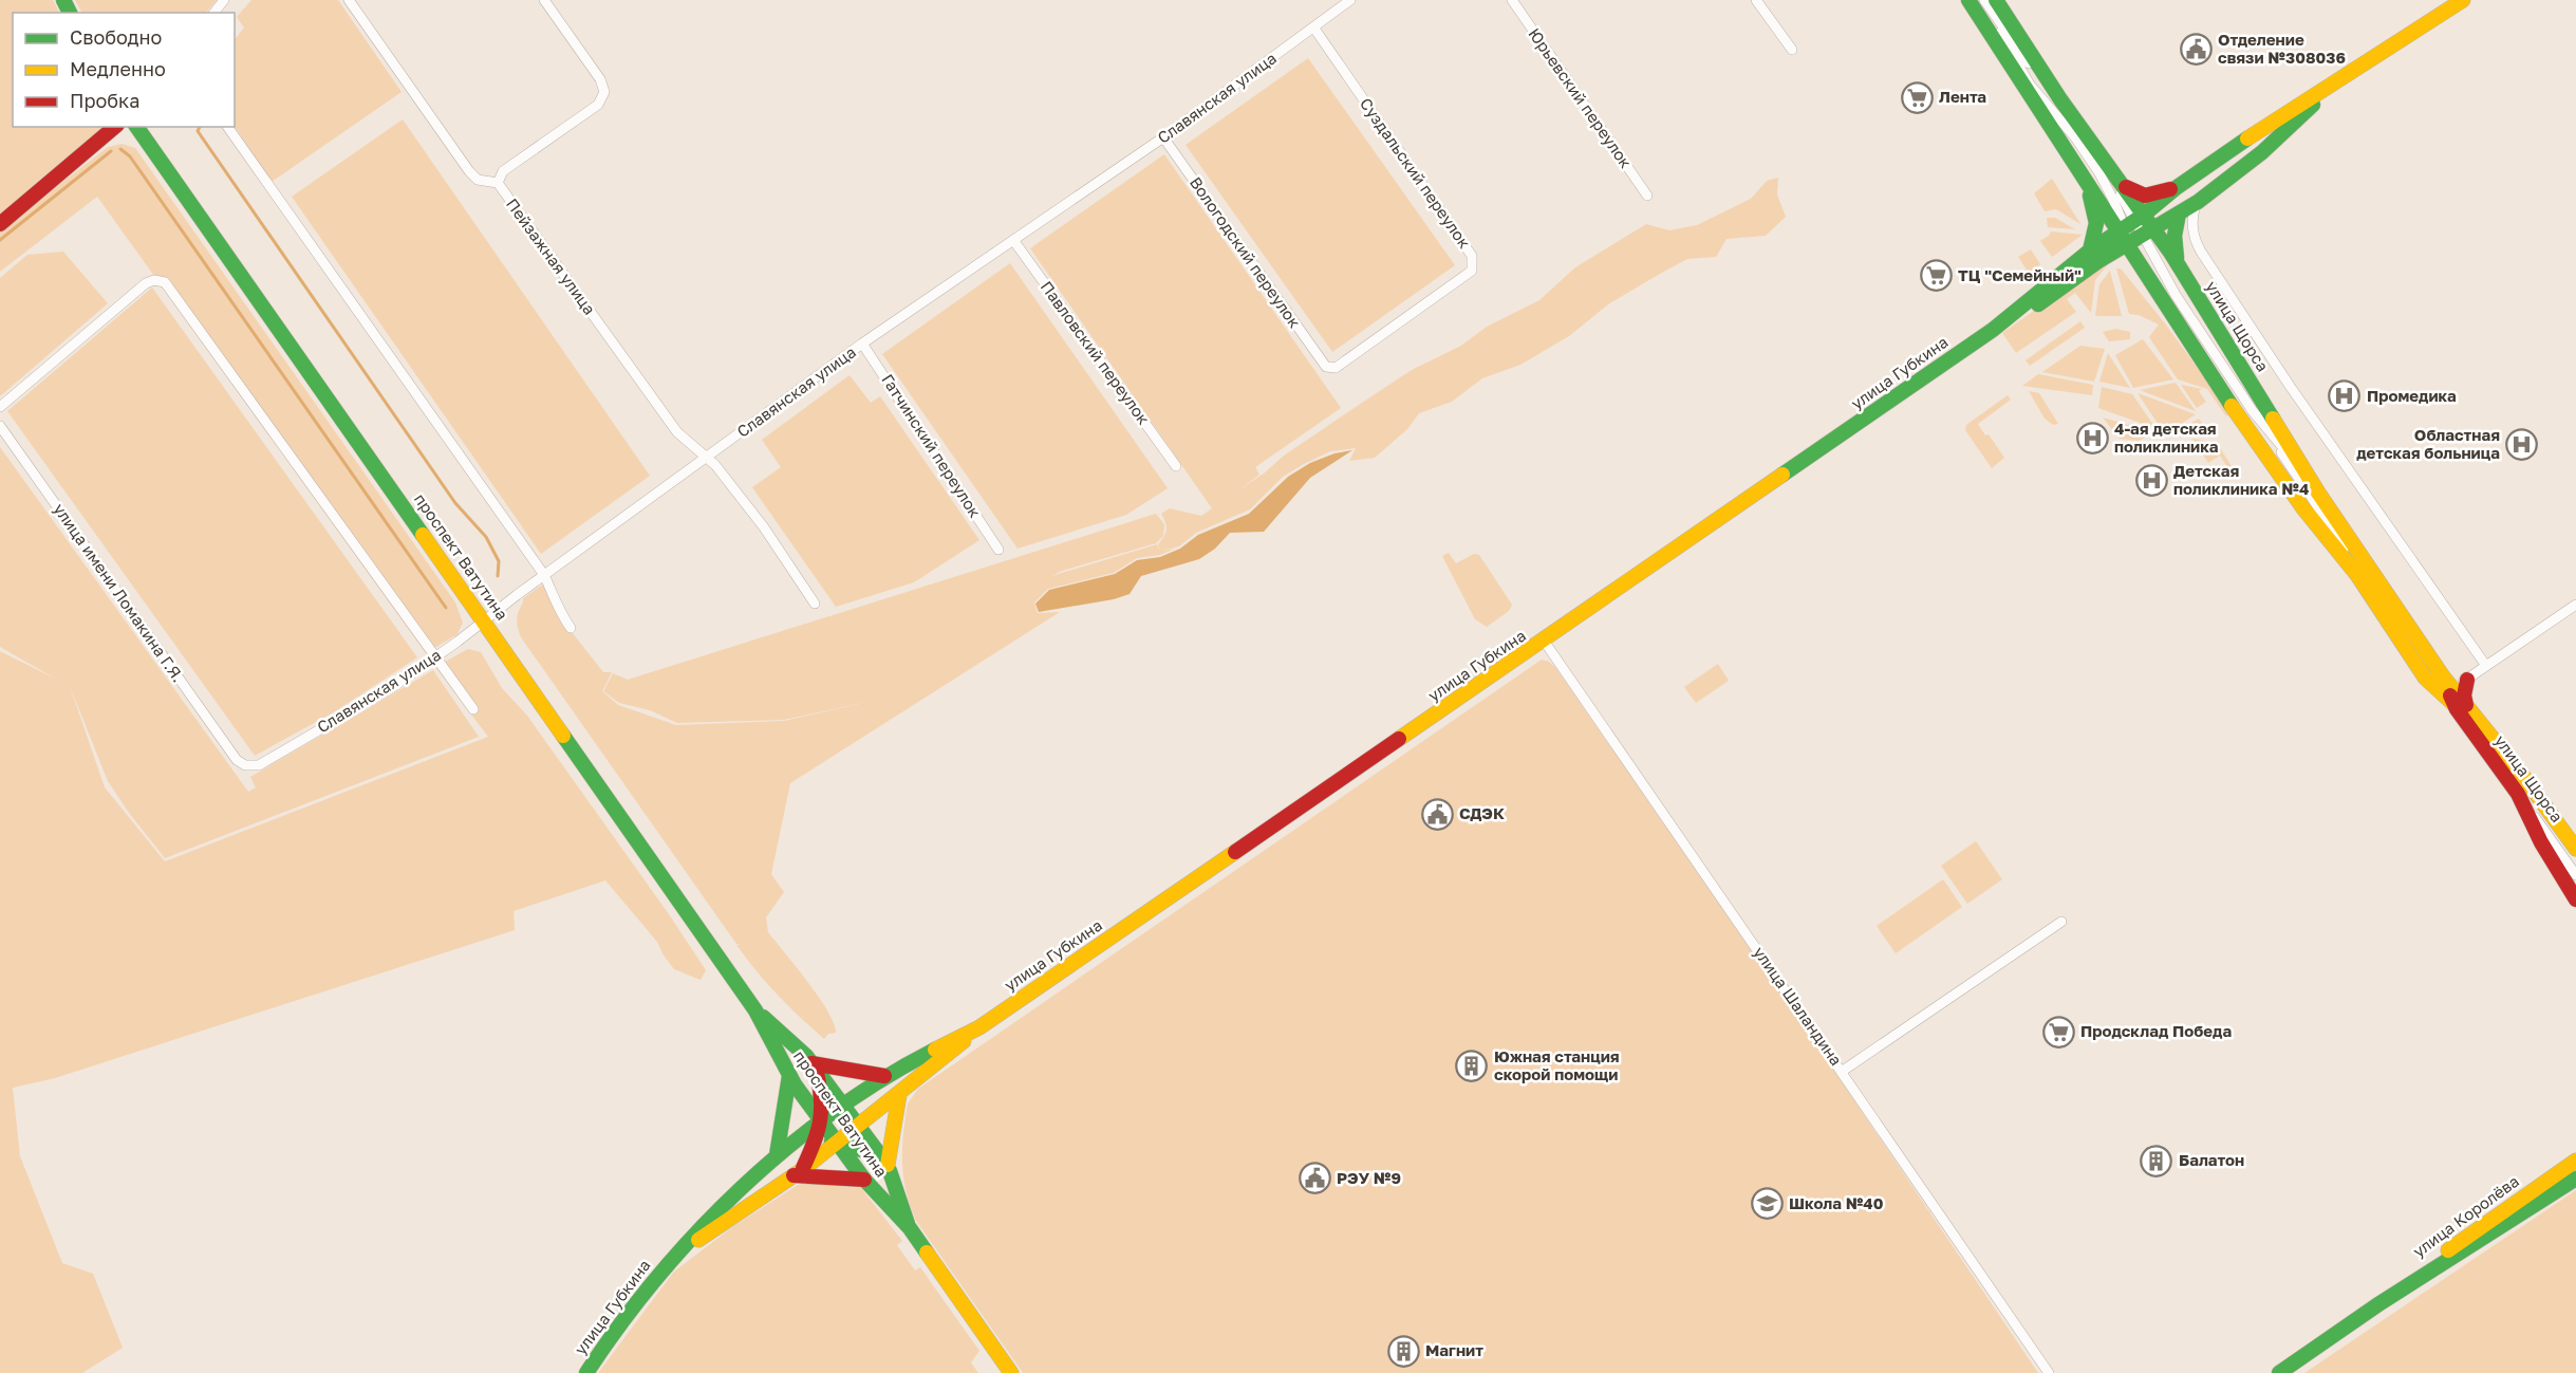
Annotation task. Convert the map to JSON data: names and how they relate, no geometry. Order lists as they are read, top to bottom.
{
  "streets": {
    "main road": [
      "улица Щорса",
      "улица Губкина",
      "проспект Ватутина",
      "улица Королёва"
    ],
    "street": [
      "Славянская улица",
      "Юрьевский переулок",
      "Суздальский переулок",
      "Вологодский переулок",
      "Пейзажная улица",
      "Павловский переулок",
      "Гатчинский переулок",
      "улица имени Ломакина Г.Я.",
      "улица Шаландина"
    ]
  },
  "crossings": [
    ["Славянская улица", "Суздальский переулок"],
    ["Славянская улица", "Вологодский переулок"],
    ["Славянская улица", "Пейзажная улица"],
    ["Славянская улица", "Павловский переулок"],
    ["Славянская улица", "Гатчинский переулок"],
    ["Славянская улица", "проспект Ватутина"],
    ["Славянская улица", "улица имени Ломакина Г.Я."],
    ["Суздальский переулок", "Вологодский переулок"],
    ["улица Щорса", "улица Губкина"],
    ["улица Губкина", "проспект Ватутина"],
    ["улица Губкина", "улица Шаландина"]
  ],
  "places": {
    "public building": ["Отделение связи №308036", "СДЭК", "РЭУ №9"],
    "supermarket": ["Лента", "ТЦ \"Семейный\"", "Продсклад Победа"],
    "hospital": [
      "Промедика",
      "4-ая детская поликлиника",
      "Областная детская больница",
      "Детская поликлиника №4"
    ],
    "building": ["Южная станция скорой помощи", "Балатон", "Магнит"],
    "school or university": ["Школа №40"]
  },
  "legend": ["Свободно", "Медленно", "Пробка"]
}
